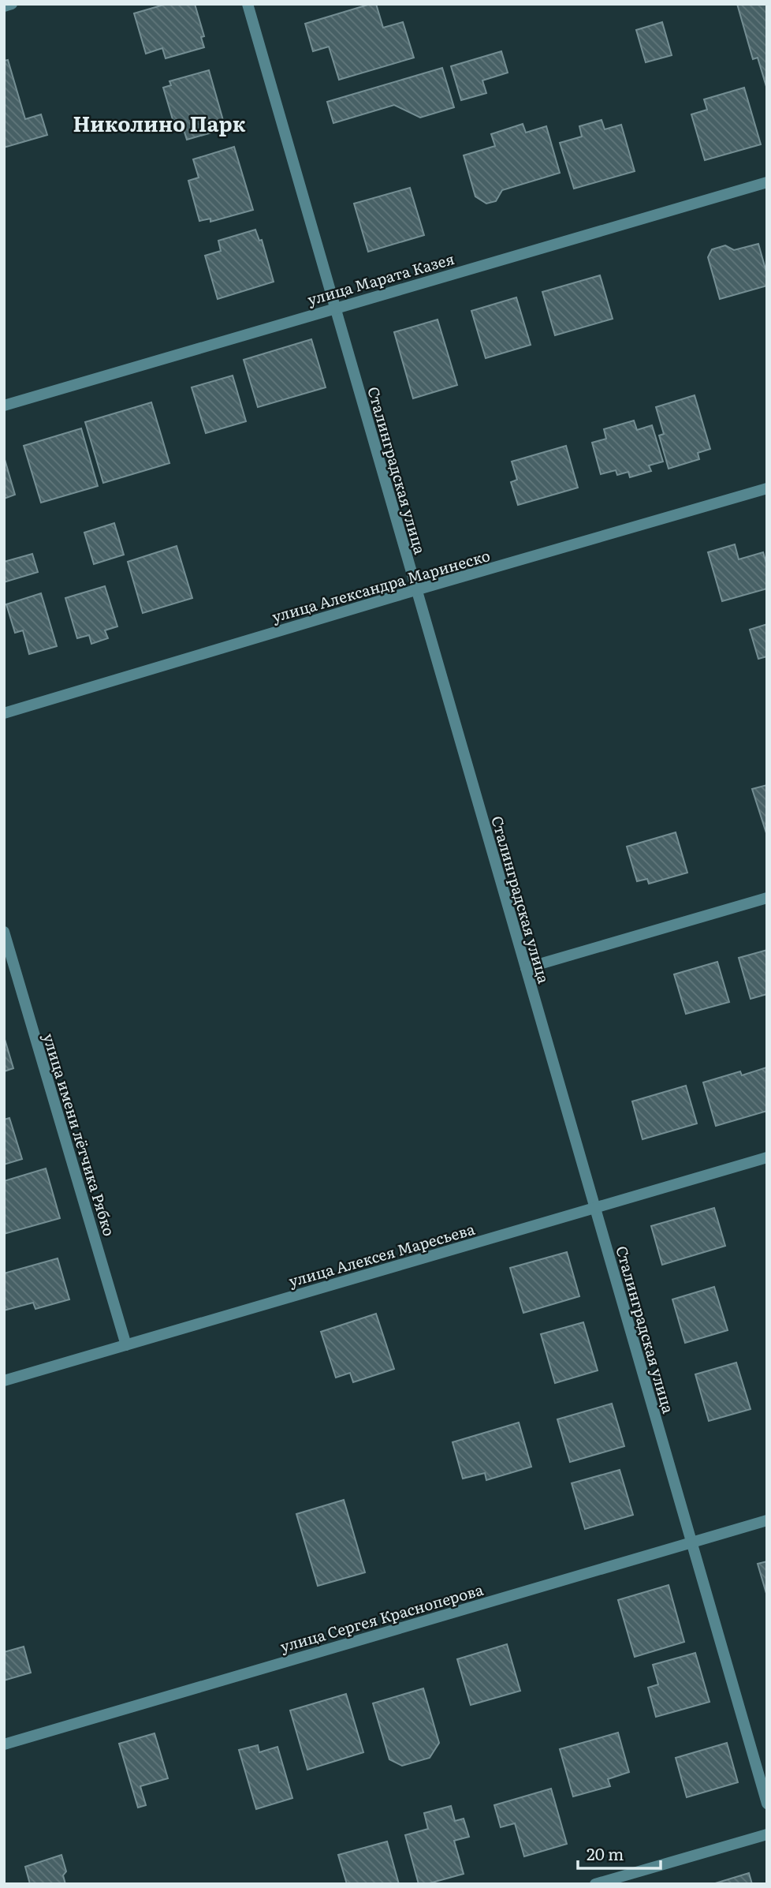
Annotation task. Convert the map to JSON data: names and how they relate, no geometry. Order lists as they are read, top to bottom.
{
  "streets": {
    "street": [
      "улица Марата Казея",
      "Сталинградская улица",
      "улица Александра Маринеско",
      "улица имени лётчика Рябко",
      "улица Алексея Маресьева",
      "улица Сергея Красноперова"
    ]
  },
  "crossings": [
    ["улица Марата Казея", "Сталинградская улица"],
    ["Сталинградская улица", "улица Александра Маринеско"],
    ["Сталинградская улица", "улица Алексея Маресьева"],
    ["Сталинградская улица", "улица Сергея Красноперова"],
    ["улица имени лётчика Рябко", "улица Алексея Маресьева"]
  ],
  "districts": ["Николино Парк"],
  "scale_bar": "20 m"
}
